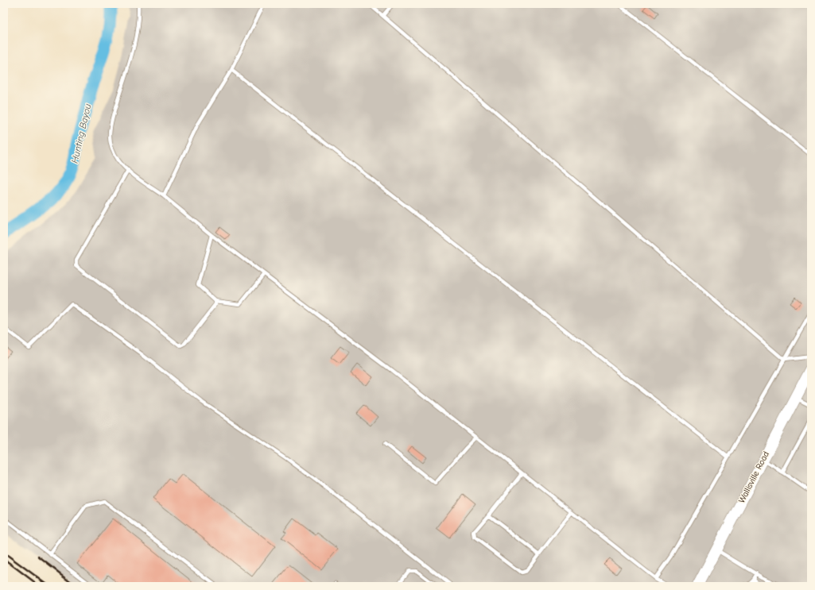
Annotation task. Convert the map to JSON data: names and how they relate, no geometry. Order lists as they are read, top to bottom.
{
  "streets": {
    "main road": ["Wallisville Road"]
  },
  "water": ["Hunting Bayou"]
}
